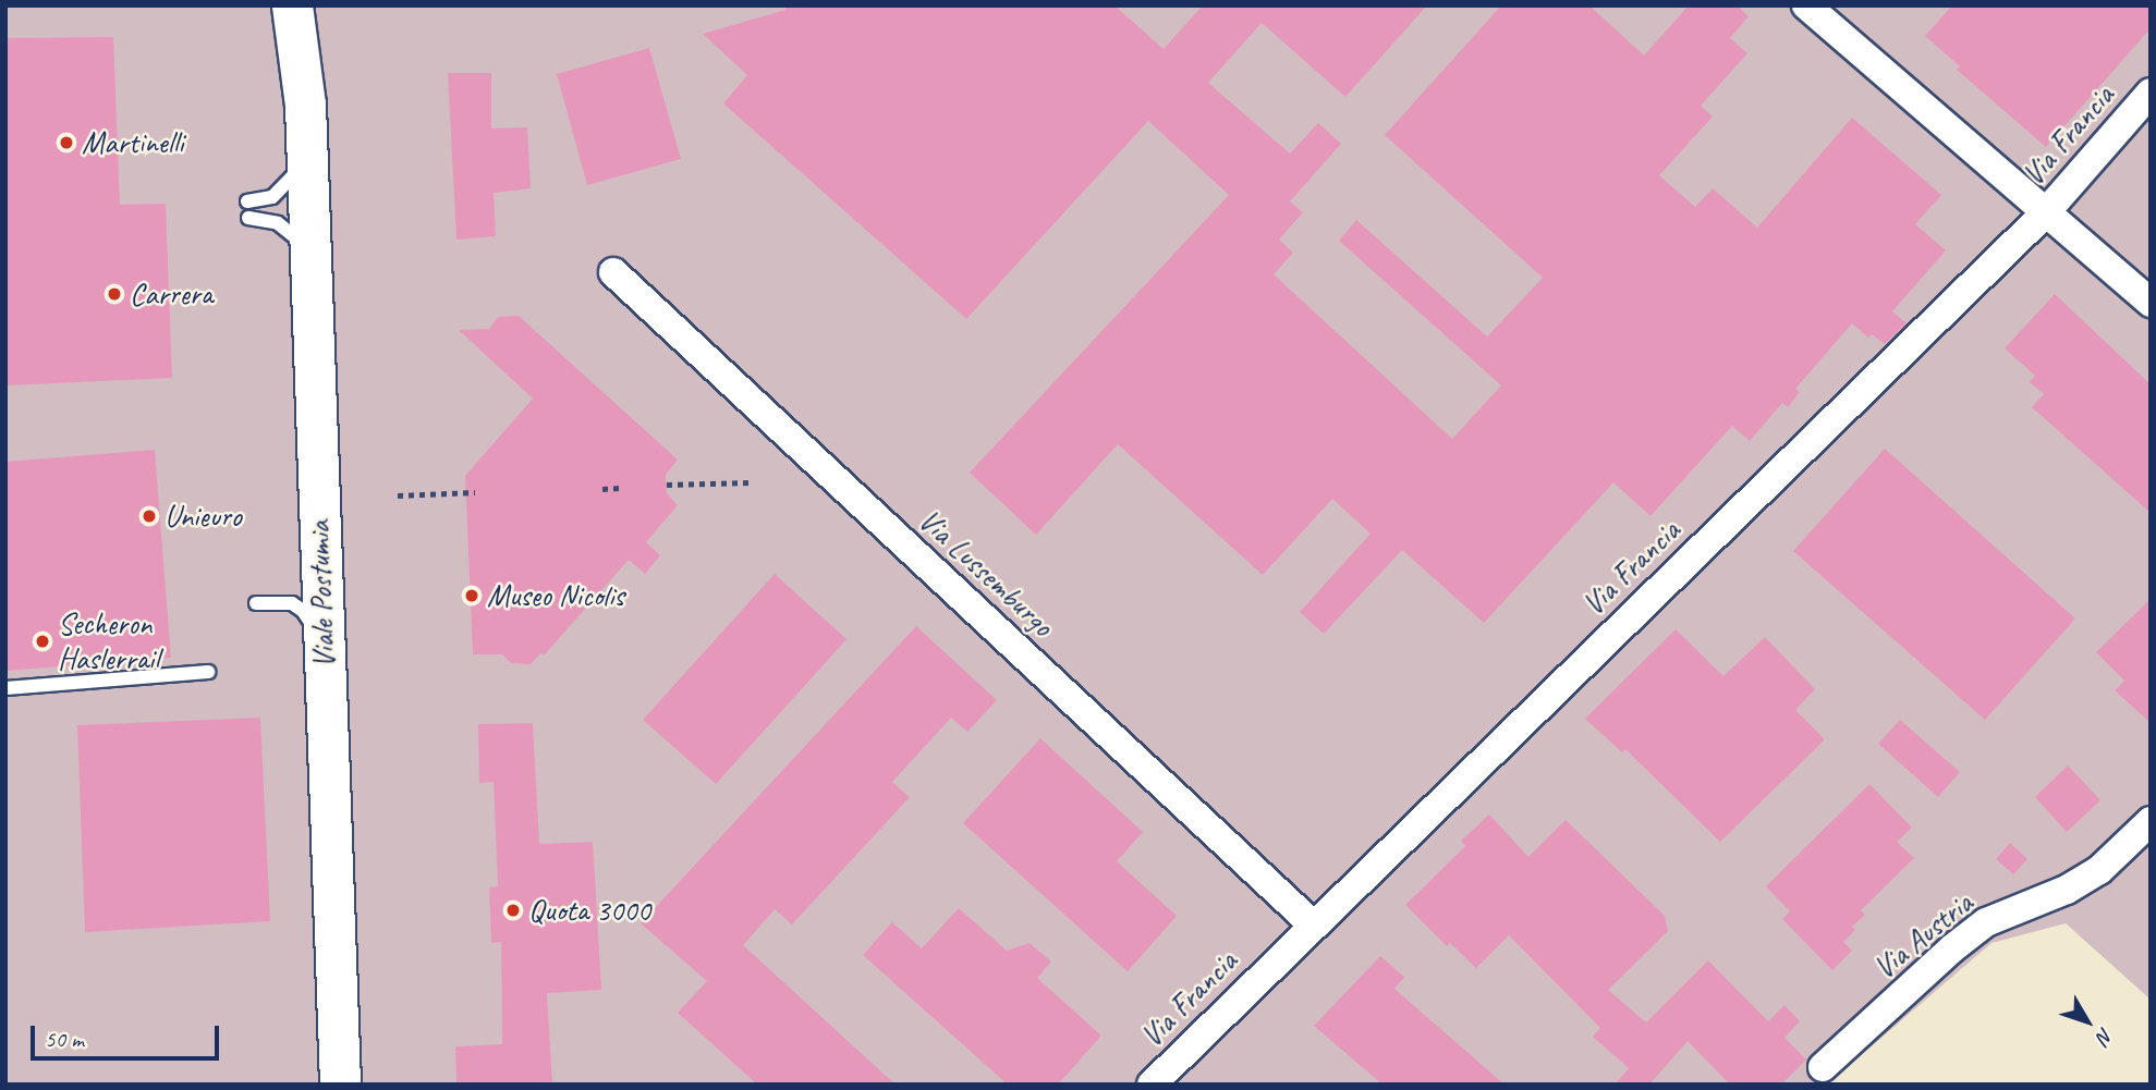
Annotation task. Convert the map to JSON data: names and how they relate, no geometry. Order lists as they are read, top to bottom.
{
  "streets": {
    "main road": ["Viale Postumia"],
    "street": ["Via Francia", "Via Lussemburgo", "Via Austria"]
  },
  "crossings": [
    ["Via Francia", "Via Lussemburgo"]
  ],
  "places": [
    "Martinelli",
    "Carrera",
    "Unieuro",
    "Museo Nicolis",
    "Secheron Haslerrail",
    "Quota 3000"
  ],
  "scale_bar": "50 m",
  "north": "bottom right"
}
